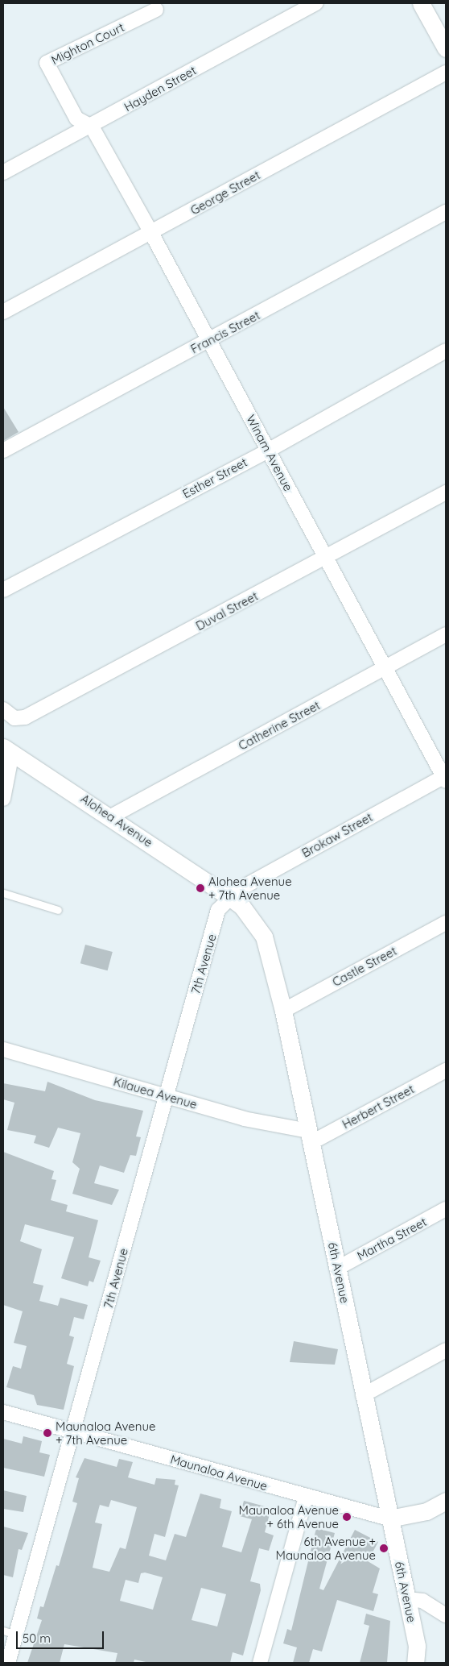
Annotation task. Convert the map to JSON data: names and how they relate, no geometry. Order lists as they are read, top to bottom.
{
  "streets": {
    "street": [
      "Mighton Court",
      "Hayden Street",
      "George Street",
      "Francis Street",
      "Winam Avenue",
      "Esther Street",
      "Duval Street",
      "Catherine Street",
      "Alohea Avenue",
      "Brokaw Street",
      "7th Avenue",
      "Castle Street",
      "Kilauea Avenue",
      "Herbert Street",
      "Martha Street",
      "6th Avenue",
      "Maunaloa Avenue"
    ]
  },
  "crossings": [
    ["Mighton Court", "Hayden Street"],
    ["Mighton Court", "Winam Avenue"],
    ["Hayden Street", "Winam Avenue"],
    ["George Street", "Winam Avenue"],
    ["Francis Street", "Winam Avenue"],
    ["Winam Avenue", "Esther Street"],
    ["Winam Avenue", "Duval Street"],
    ["Winam Avenue", "Catherine Street"],
    ["Winam Avenue", "Brokaw Street"],
    ["Catherine Street", "Alohea Avenue"],
    ["Alohea Avenue", "Brokaw Street"],
    ["Alohea Avenue", "7th Avenue"],
    ["Alohea Avenue", "6th Avenue"],
    ["Brokaw Street", "7th Avenue"],
    ["Brokaw Street", "6th Avenue"],
    ["7th Avenue", "Kilauea Avenue"],
    ["7th Avenue", "6th Avenue"],
    ["7th Avenue", "Maunaloa Avenue"],
    ["Castle Street", "6th Avenue"],
    ["Kilauea Avenue", "Herbert Street"],
    ["Kilauea Avenue", "6th Avenue"],
    ["Herbert Street", "6th Avenue"],
    ["Martha Street", "6th Avenue"],
    ["6th Avenue", "Maunaloa Avenue"]
  ],
  "places": [
    "Alohea Avenue + 7th Avenue",
    "Maunaloa Avenue + 7th Avenue",
    "Maunaloa Avenue + 6th Avenue",
    "6th Avenue + Maunaloa Avenue"
  ],
  "scale_bar": "50 m"
}
